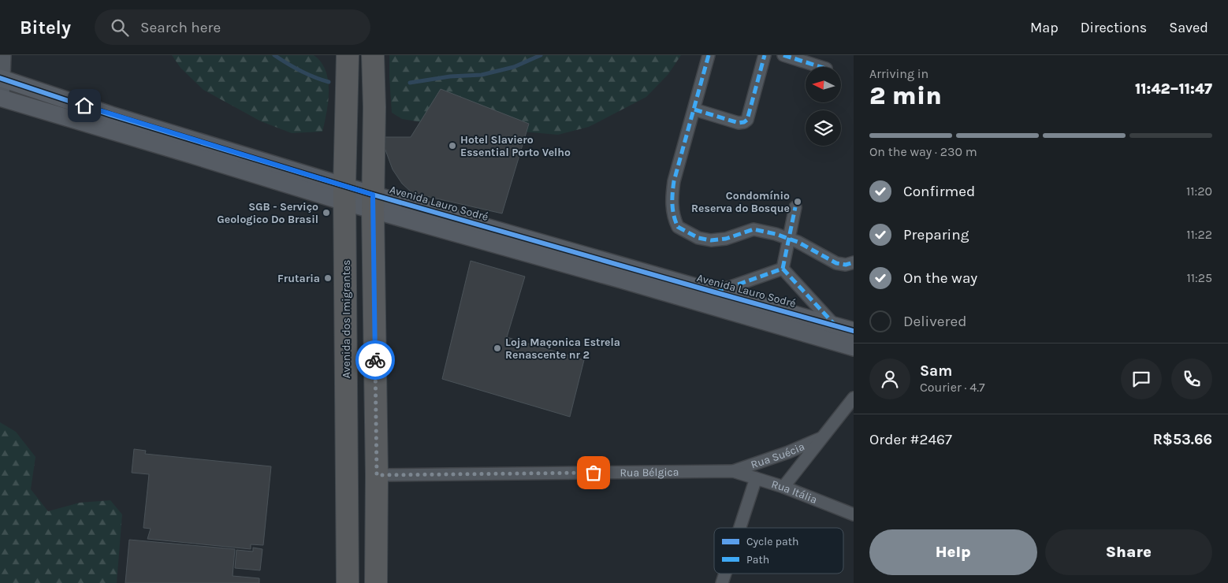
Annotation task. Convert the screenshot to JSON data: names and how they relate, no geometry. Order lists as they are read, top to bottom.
{
  "streets": {
    "highway": ["Avenida dos Imigrantes"],
    "street": [
      "Avenida Lauro Sodré",
      "Rua Suécia",
      "Rua Bélgica",
      "Rua Itália"
    ]
  },
  "crossings": [
    ["Avenida Lauro Sodré", "Avenida dos Imigrantes"],
    ["Rua Suécia", "Rua Bélgica"],
    ["Rua Suécia", "Rua Itália"],
    ["Rua Bélgica", "Rua Itália"]
  ],
  "places": [
    "Hotel Slaviero Essential Porto Velho",
    "Condomínio Reserva do Bosque",
    "SGB - Serviço Geologico Do Brasil",
    "Frutaria",
    "Loja Maçonica Estrela Renascente nr 2"
  ],
  "legend": ["Cycle path", "Path"],
  "north": "left",
  "page": {
    "header": "Bitely",
    "search": "Search here",
    "nav": ["Map", "Directions", "Saved"],
    "heading": ["2 min", "Arriving in", "11:42–11:47"],
    "panel": [
      "Sam",
      "Courier · 4.7",
      "Order #2467",
      "R$53.66"
    ],
    "bar": "On the way · 230 m",
    "list": [
      ["Confirmed", "11:20"],
      ["Preparing", "11:22"],
      ["On the way", "11:25"],
      "Delivered"
    ],
    "buttons": ["Help", "Share"]
  }
}
